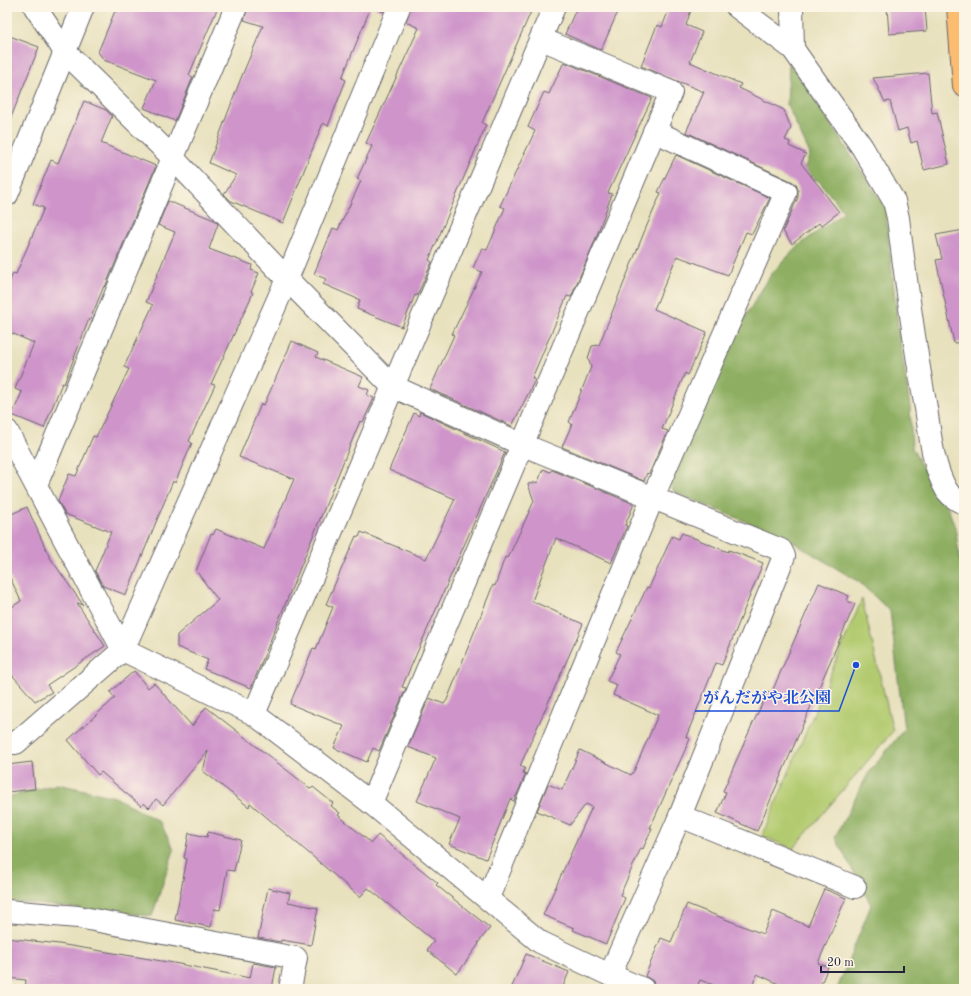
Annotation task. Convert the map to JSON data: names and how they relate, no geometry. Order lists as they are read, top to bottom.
{
  "places": ["がんだがや北公園"],
  "scale_bar": "20 m"
}
